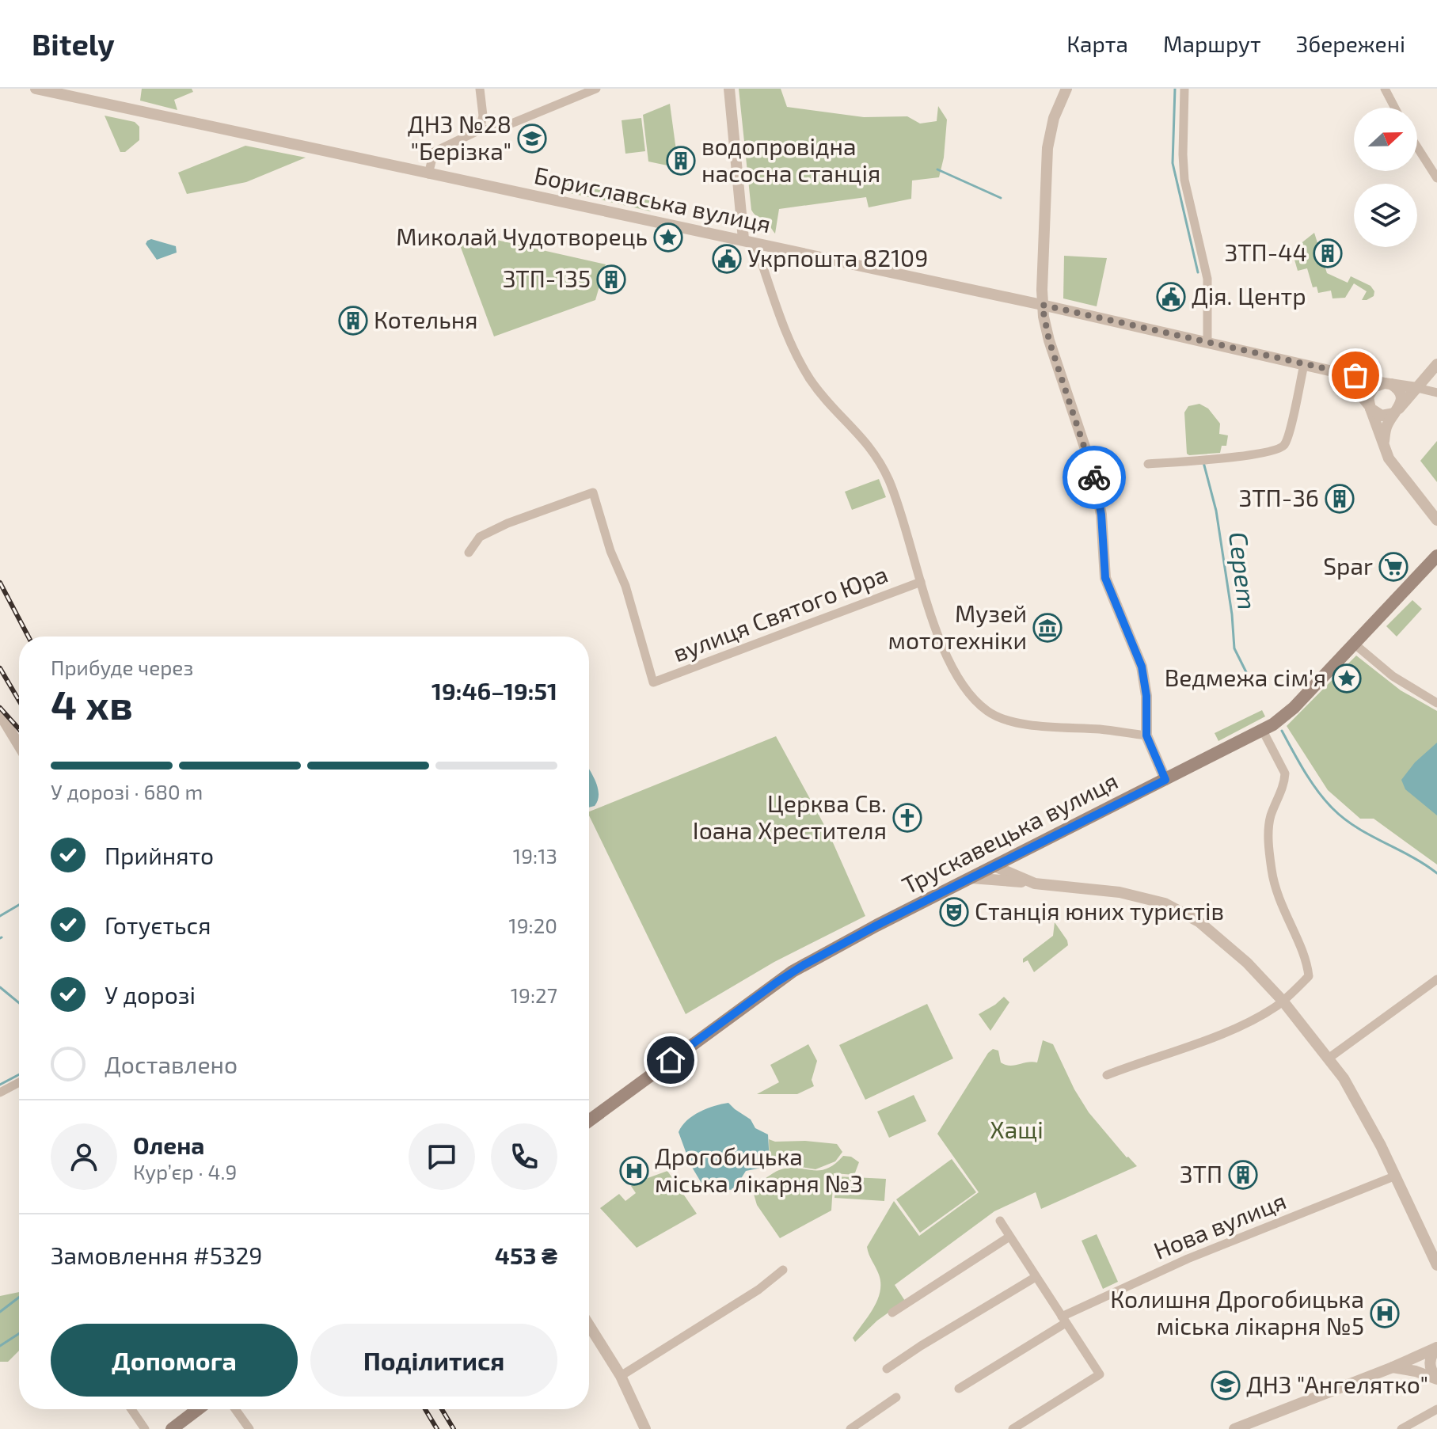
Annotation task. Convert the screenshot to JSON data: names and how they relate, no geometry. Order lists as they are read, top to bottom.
{
  "streets": {
    "main road": ["Трускавецька вулиця"],
    "street": ["Бориславська вулиця", "вулиця Святого Юра", "Нова вулиця"]
  },
  "crossings": [
    ["Бориславська вулиця", "вулиця Святого Юра"]
  ],
  "water": ["Серет"],
  "parks": ["Хащі"],
  "places": {
    "school or university": ["ДНЗ №28 \"Берізка\"", "ДНЗ \"Ангелятко\""],
    "building": [
      "водопровідна насосна станція",
      "ЗТП-44",
      "ЗТП-135",
      "Котельня",
      "ЗТП-36",
      "ЗТП"
    ],
    "place": ["Миколай Чудотворець", "Ведмежа сім'я"],
    "public building": ["Укрпошта 82109", "Дія. Центр"],
    "supermarket": ["Spar"],
    "museum": ["Музей мототехніки"],
    "church": ["Церква Св. Іоана Хрестителя"],
    "theatre": ["Станція юних туристів"],
    "hospital": ["Дрогобицька міська лікарня №3", "Колишня Дрогобицька міська лікарня №5"]
  },
  "north": "right",
  "page": {
    "header": "Bitely",
    "nav": ["Карта", "Маршрут", "Збережені"],
    "heading": ["4 хв", "Прибуде через", "19:46–19:51"],
    "panel": [
      "Олена",
      "Кур’єр · 4.9",
      "Замовлення #5329",
      "453 ₴"
    ],
    "bar": "У дорозі · 680 m",
    "list": [
      ["Прийнято", "19:13"],
      ["Готується", "19:20"],
      ["У дорозі", "19:27"],
      "Доставлено"
    ],
    "buttons": ["Допомога", "Поділитися"]
  }
}
